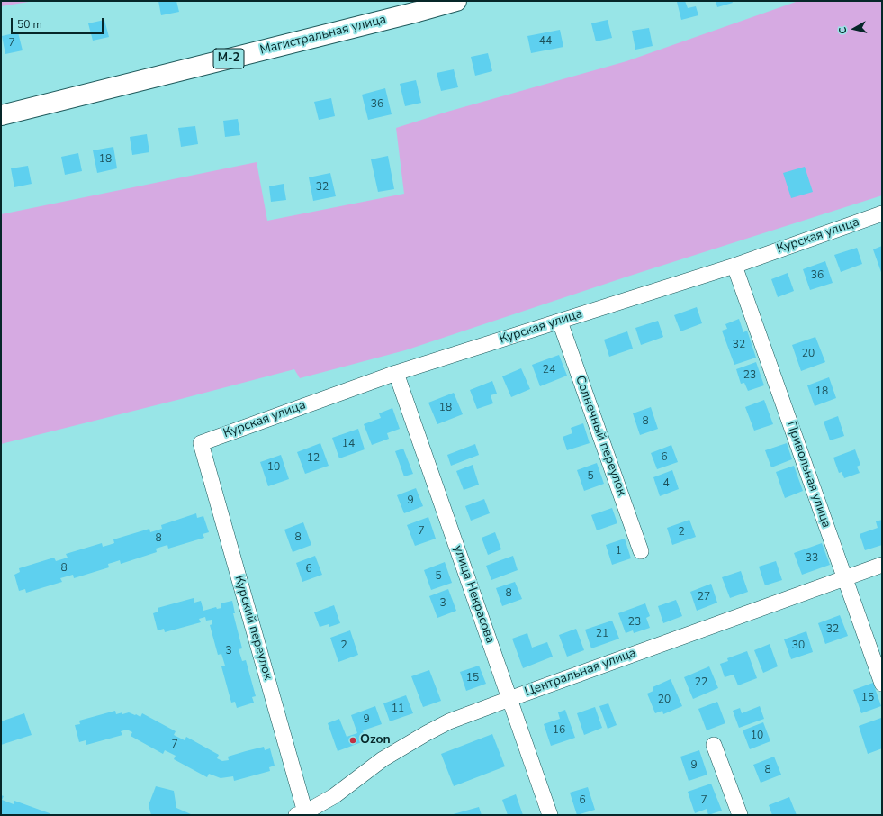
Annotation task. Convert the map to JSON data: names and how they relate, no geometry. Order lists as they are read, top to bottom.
{
  "streets": {
    "highway": ["Магистральная улица", "М-2"],
    "street": [
      "Курская улица",
      "Солнечный переулок",
      "Привольная улица",
      "улица Некрасова",
      "Курский переулок",
      "Центральная улица"
    ]
  },
  "crossings": [
    ["Курская улица", "Солнечный переулок"],
    ["Курская улица", "Привольная улица"],
    ["Курская улица", "улица Некрасова"],
    ["Курская улица", "Курский переулок"],
    ["Привольная улица", "Центральная улица"],
    ["улица Некрасова", "Центральная улица"],
    ["Курский переулок", "Центральная улица"]
  ],
  "places": ["Ozon"],
  "house_numbers": [
    "44",
    "7",
    "36",
    "18",
    "32",
    "36",
    "32",
    "20",
    "24",
    "23",
    "18",
    "18",
    "8",
    "14",
    "6",
    "12",
    "10",
    "5",
    "4",
    "9",
    "7",
    "2",
    "8",
    "8",
    "1",
    "33",
    "8",
    "6",
    "5",
    "8",
    "27",
    "3",
    "23",
    "32",
    "21",
    "2",
    "30",
    "3",
    "15",
    "22",
    "15",
    "20",
    "11",
    "9",
    "16",
    "10",
    "7",
    "9",
    "8",
    "6",
    "7"
  ],
  "scale_bar": "50 m",
  "north": "left"
}
